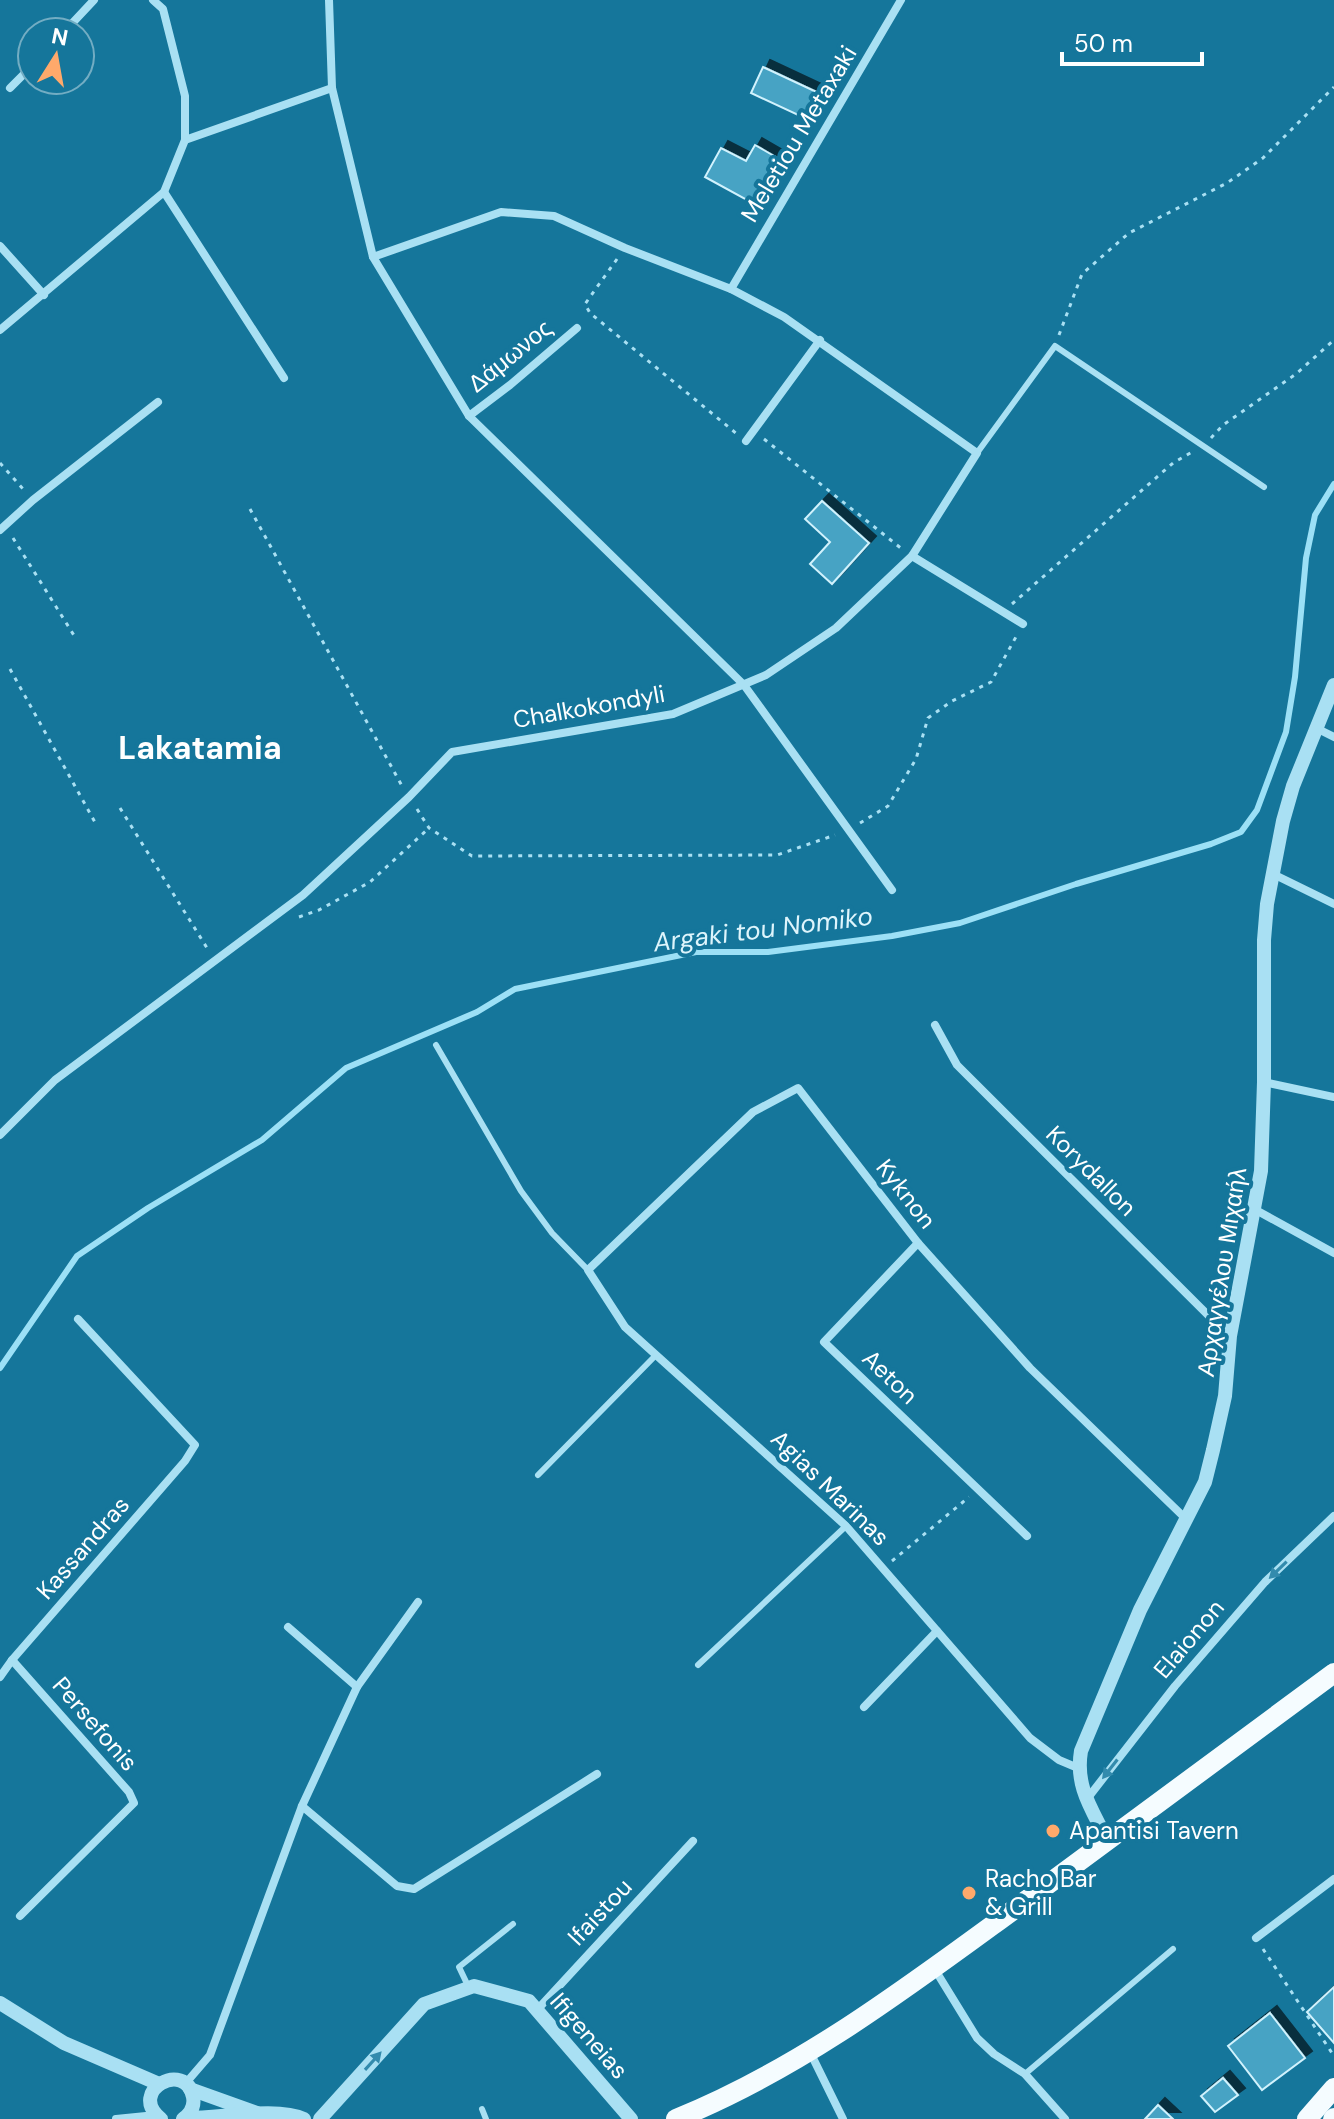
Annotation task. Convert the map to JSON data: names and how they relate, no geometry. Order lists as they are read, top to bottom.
{
  "streets": {
    "street": [
      "Meletiou Metaxaki",
      "Δάμωνος",
      "Chalkokondyli",
      "Korydallon",
      "Kyknon",
      "Αρχαγγέλου Μιχαήλ",
      "Aeton",
      "Agias Marinas",
      "Kassandras",
      "Elaionon",
      "Persefonis",
      "Ifaistou",
      "Ifigeneias"
    ]
  },
  "crossings": [
    ["Korydallon", "Αρχαγγέλου Μιχαήλ"],
    ["Kyknon", "Αρχαγγέλου Μιχαήλ"],
    ["Kyknon", "Aeton"],
    ["Kyknon", "Agias Marinas"],
    ["Αρχαγγέλου Μιχαήλ", "Agias Marinas"],
    ["Kassandras", "Persefonis"],
    ["Ifaistou", "Ifigeneias"]
  ],
  "one_way": ["Elaionon"],
  "districts": ["Lakatamia"],
  "water": ["Argaki tou Nomiko"],
  "places": ["Apantisi Tavern", "Racho Bar & Grill"],
  "scale_bar": "50 m",
  "north": "top"
}
